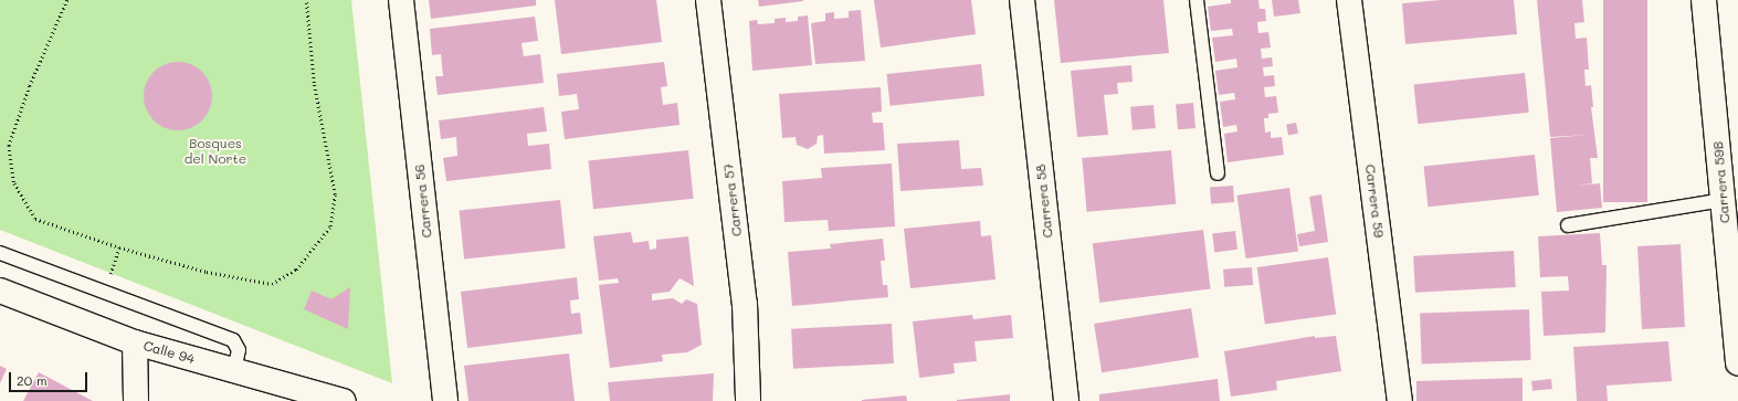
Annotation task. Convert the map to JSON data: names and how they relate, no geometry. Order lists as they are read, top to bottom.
{
  "streets": {
    "street": [
      "Carrera 59B",
      "Carrera 57",
      "Carrera 56",
      "Carrera 58",
      "Carrera 59",
      "Calle 94"
    ]
  },
  "parks": ["Bosques del Norte"],
  "scale_bar": "20 m"
}
